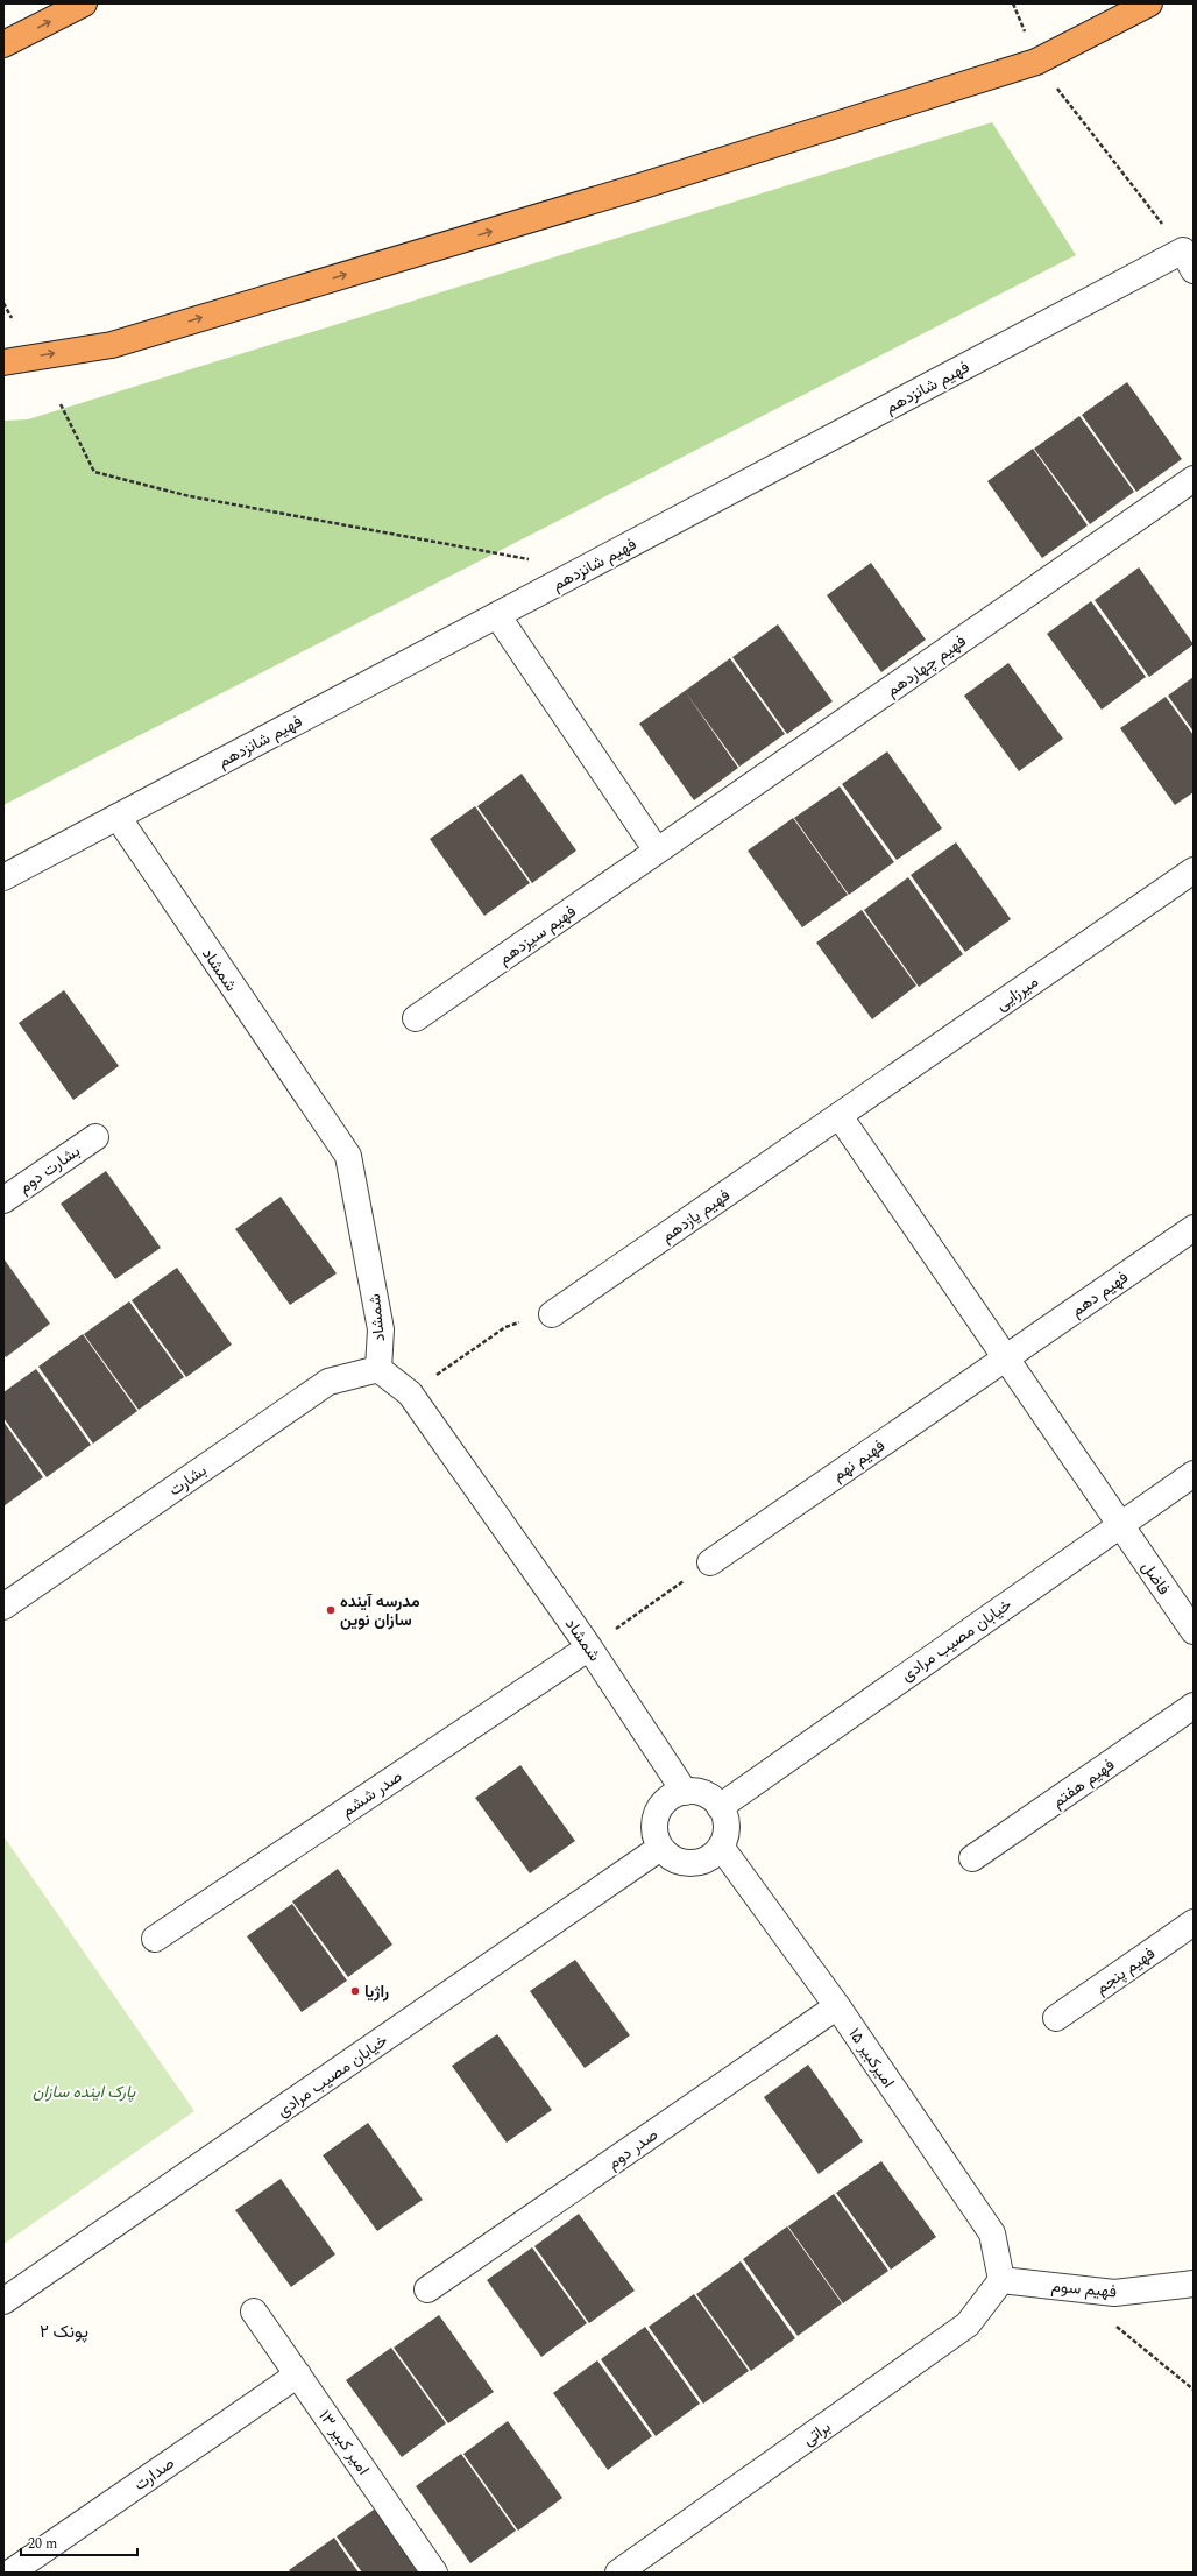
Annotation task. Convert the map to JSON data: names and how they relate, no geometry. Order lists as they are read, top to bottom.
{
  "streets": {
    "street": [
      "فهیم شانزدهم",
      "فهیم چهاردهم",
      "فهیم سیزدهم",
      "شمشاد",
      "میرزایی",
      "بشارت دوم",
      "فهیم یازدهم",
      "فهیم دهم",
      "فهیم نهم",
      "بشارت",
      "فاضل",
      "خیابان مصیب مرادی",
      "فهیم هفتم",
      "صدر ششم",
      "فهیم پنجم",
      "امیرکبیر ۱۵",
      "صدر دوم",
      "فهیم سوم",
      "براتی",
      "امیر کبیر ۱۳",
      "صدارت"
    ]
  },
  "crossings": [
    ["فهیم شانزدهم", "شمشاد"],
    ["فهیم چهاردهم", "فهیم سیزدهم"],
    ["شمشاد", "بشارت"],
    ["شمشاد", "خیابان مصیب مرادی"],
    ["شمشاد", "صدر ششم"],
    ["شمشاد", "امیرکبیر ۱۵"],
    ["میرزایی", "فهیم یازدهم"],
    ["میرزایی", "فاضل"],
    ["فهیم یازدهم", "فاضل"],
    ["فهیم دهم", "فهیم نهم"],
    ["فهیم دهم", "فاضل"],
    ["فهیم نهم", "فاضل"],
    ["فاضل", "خیابان مصیب مرادی"],
    ["خیابان مصیب مرادی", "امیرکبیر ۱۵"],
    ["امیرکبیر ۱۵", "صدر دوم"],
    ["امیرکبیر ۱۵", "فهیم سوم"],
    ["امیرکبیر ۱۵", "براتی"],
    ["فهیم سوم", "براتی"],
    ["امیر کبیر ۱۳", "صدارت"]
  ],
  "districts": ["پونک ۲"],
  "parks": ["پارک اینده سازان"],
  "places": ["مدرسه آینده سازان نوین", "راژیا"],
  "scale_bar": "20 m"
}
